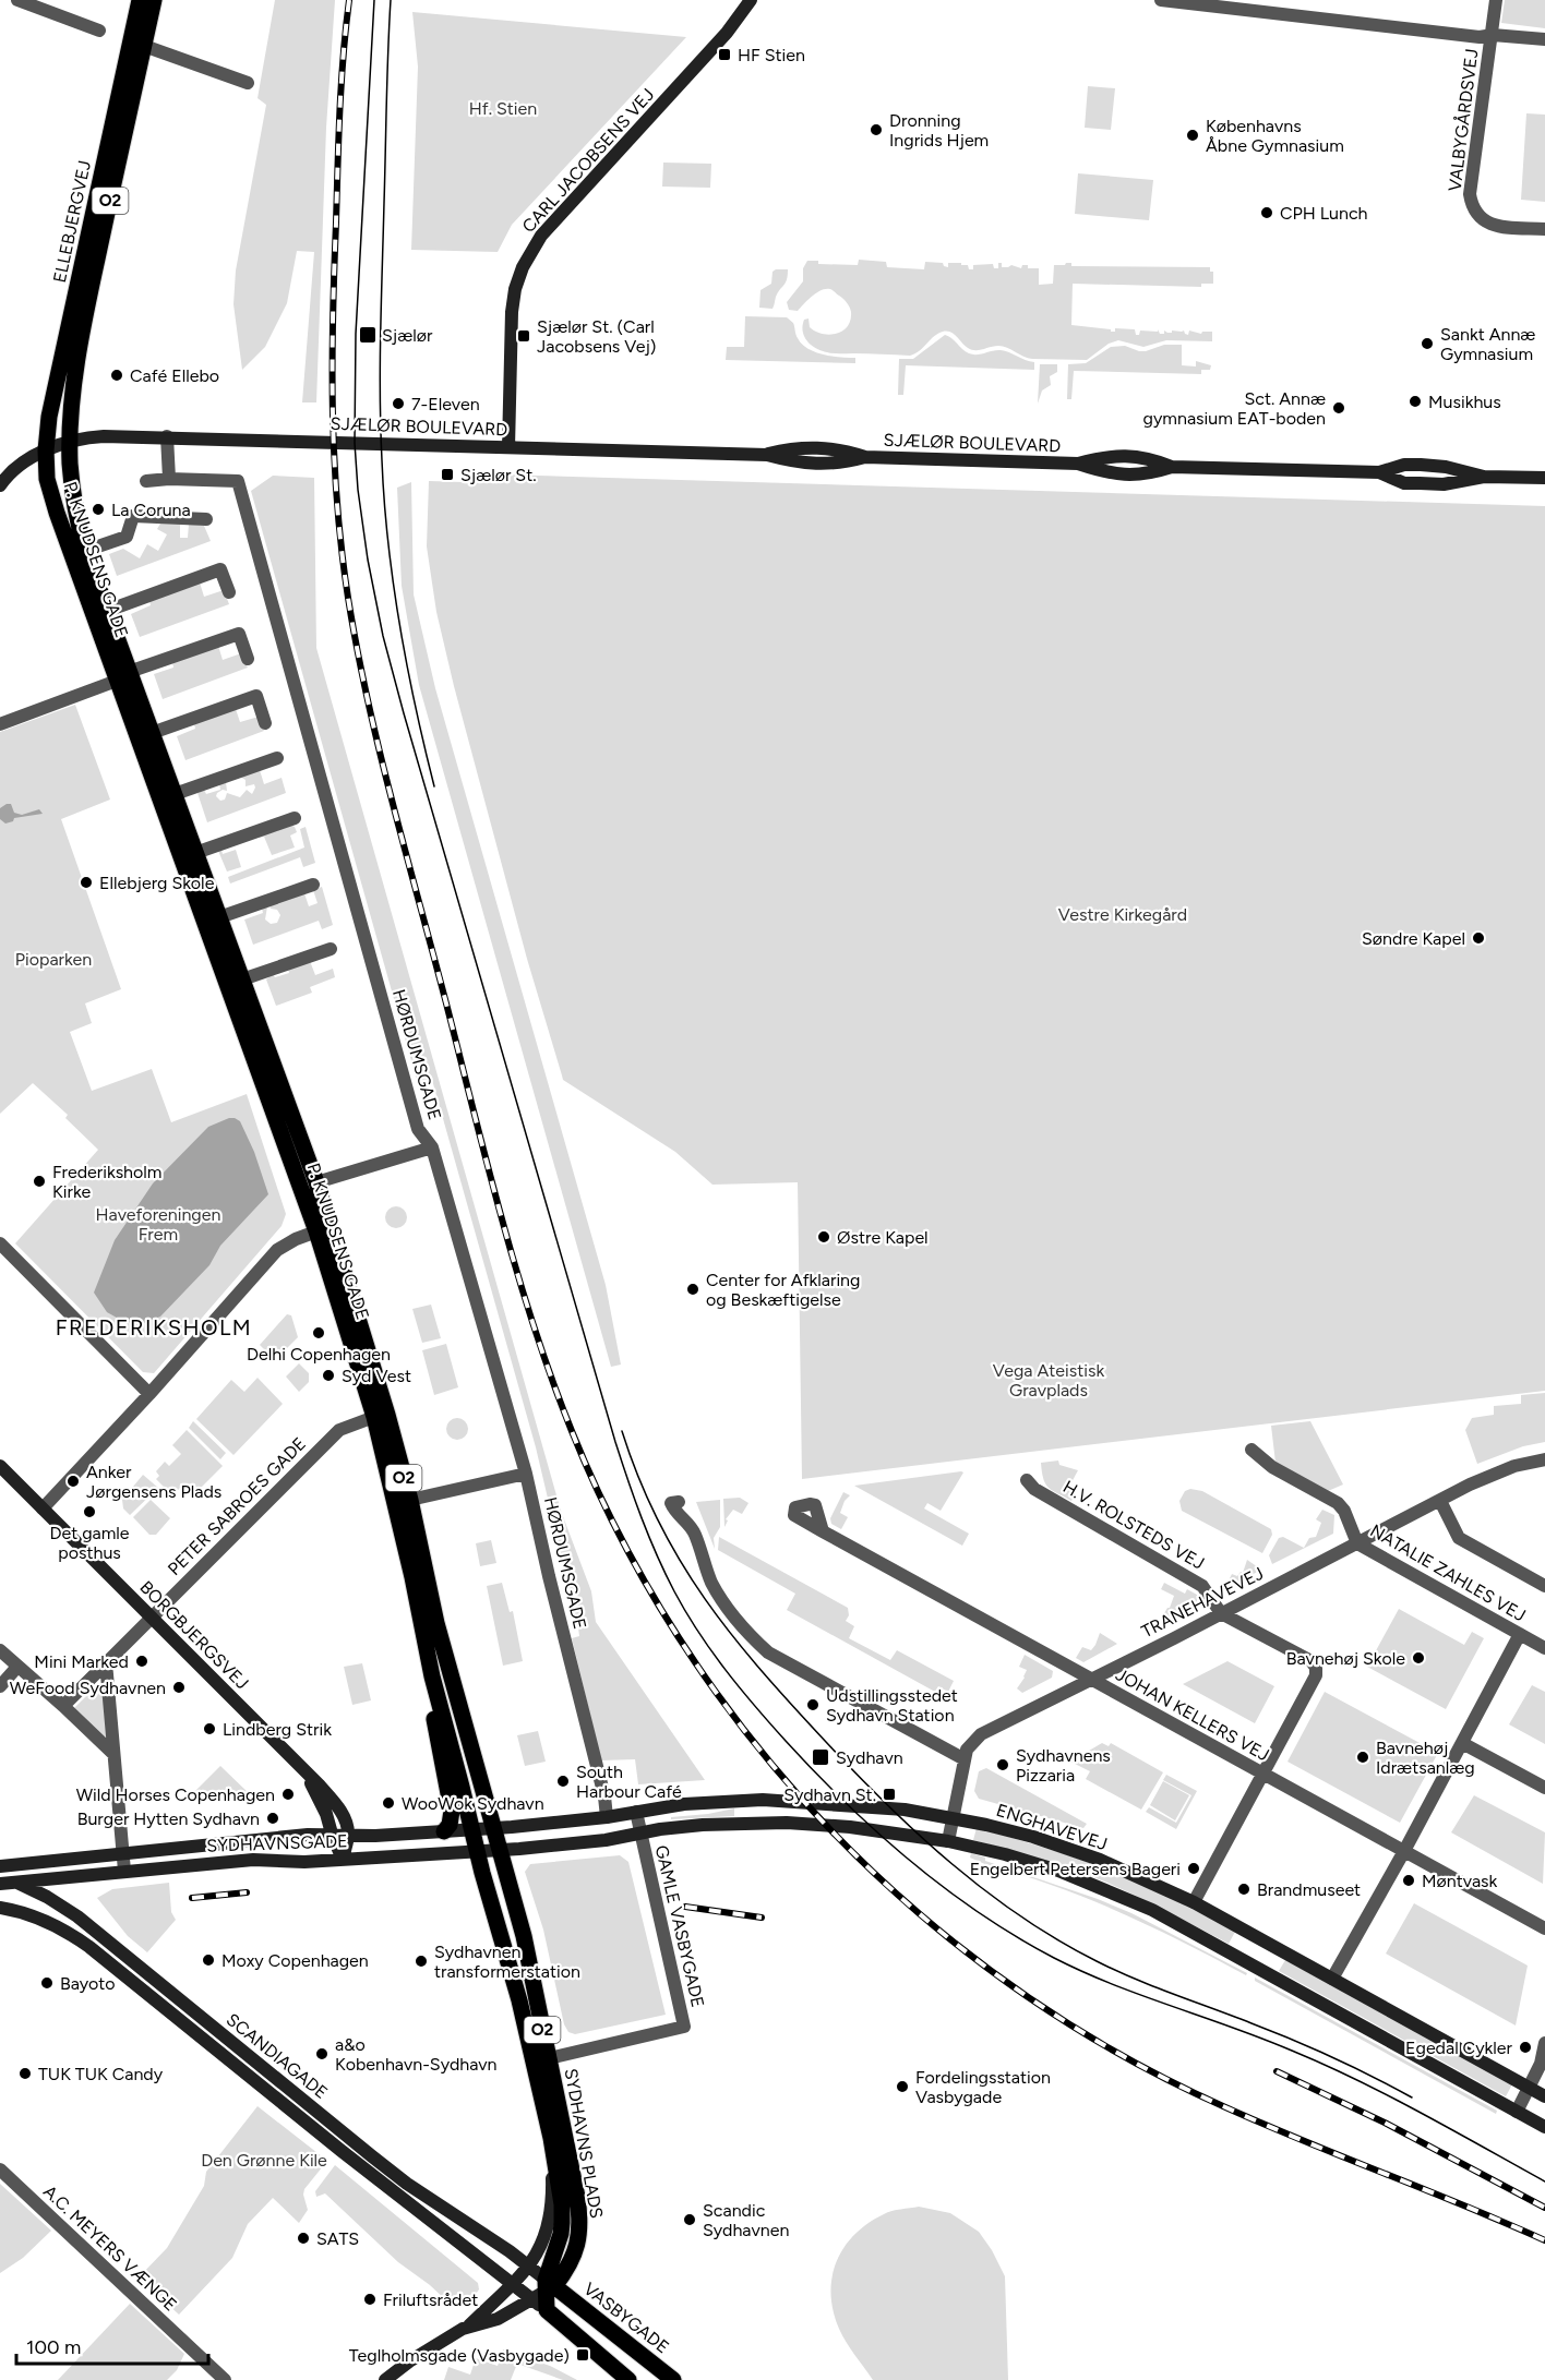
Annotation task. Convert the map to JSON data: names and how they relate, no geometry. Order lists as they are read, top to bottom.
{
  "streets": {
    "main road": [
      "O2",
      "ELLEBJERGVEJ",
      "P. KNUDSENS GADE",
      "SYDHAVNS PLADS",
      "VASBYGADE"
    ],
    "street": [
      "VALBYGÅRDSVEJ",
      "CARL JACOBSENS VEJ",
      "SJÆLØR BOULEVARD",
      "HØRDUMSGADE",
      "PETER SABROES GADE",
      "H.V. ROLSTEDS VEJ",
      "NATALIE ZAHLES VEJ",
      "TRANEHAVEVEJ",
      "BORGBJERGSVEJ",
      "JOHAN KELLERS VEJ",
      "ENGHAVEVEJ",
      "SYDHAVNSGADE",
      "GAMLE VASBYGADE",
      "SCANDIAGADE",
      "A.C. MEYERS VÆNGE"
    ]
  },
  "crossings": [
    ["CARL JACOBSENS VEJ", "SJÆLØR BOULEVARD"],
    ["O2", "P. KNUDSENS GADE"],
    ["O2", "ENGHAVEVEJ"],
    ["O2", "SYDHAVNSGADE"],
    ["O2", "SCANDIAGADE"],
    ["O2", "SYDHAVNS PLADS"],
    ["O2", "VASBYGADE"],
    ["ELLEBJERGVEJ", "SJÆLØR BOULEVARD"],
    ["ELLEBJERGVEJ", "P. KNUDSENS GADE"],
    ["SJÆLØR BOULEVARD", "P. KNUDSENS GADE"],
    ["P. KNUDSENS GADE", "PETER SABROES GADE"],
    ["P. KNUDSENS GADE", "ENGHAVEVEJ"],
    ["P. KNUDSENS GADE", "SYDHAVNSGADE"],
    ["HØRDUMSGADE", "ENGHAVEVEJ"],
    ["PETER SABROES GADE", "BORGBJERGSVEJ"],
    ["H.V. ROLSTEDS VEJ", "TRANEHAVEVEJ"],
    ["H.V. ROLSTEDS VEJ", "JOHAN KELLERS VEJ"],
    ["NATALIE ZAHLES VEJ", "TRANEHAVEVEJ"],
    ["TRANEHAVEVEJ", "JOHAN KELLERS VEJ"],
    ["TRANEHAVEVEJ", "ENGHAVEVEJ"],
    ["BORGBJERGSVEJ", "SYDHAVNSGADE"],
    ["ENGHAVEVEJ", "SYDHAVNSGADE"],
    ["ENGHAVEVEJ", "GAMLE VASBYGADE"],
    ["SYDHAVNSGADE", "SCANDIAGADE"],
    ["SYDHAVNSGADE", "SYDHAVNS PLADS"],
    ["GAMLE VASBYGADE", "SYDHAVNS PLADS"],
    ["SCANDIAGADE", "SYDHAVNS PLADS"],
    ["SCANDIAGADE", "VASBYGADE"],
    ["SYDHAVNS PLADS", "VASBYGADE"]
  ],
  "districts": ["FREDERIKSHOLM"],
  "parks": [
    "Hf. Stien",
    "Vestre Kirkegård",
    "Pioparken",
    "Haveforeningen Frem",
    "Vega Ateistisk Gravplads",
    "Den Grønne Kile"
  ],
  "places": {
    "transit": [
      "HF Stien",
      "Sjælør",
      "Sjælør St. (Carl Jacobsens Vej)",
      "Sjælør St.",
      "Sydhavn",
      "Sydhavn St.",
      "Teglholmsgade (Vasbygade)"
    ],
    "other": [
      "Dronning Ingrids Hjem",
      "Københavns Åbne Gymnasium",
      "CPH Lunch",
      "Sankt Annæ Gymnasium",
      "Café Ellebo",
      "Musikhus",
      "7-Eleven",
      "Sct. Annæ gymnasium EAT-boden",
      "La Coruna",
      "Ellebjerg Skole",
      "Søndre Kapel",
      "Frederiksholm Kirke",
      "Østre Kapel",
      "Center for Afklaring og Beskæftigelse",
      "Delhi Copenhagen",
      "Syd Vest",
      "Anker Jørgensens Plads",
      "Det gamle posthus",
      "Bavnehøj Skole",
      "Mini Marked",
      "WeFood Sydhavnen",
      "Udstillingsstedet Sydhavn Station",
      "Lindberg Strik",
      "Bavnehøj Idrætsanlæg",
      "Sydhavnens Pizzaria",
      "South Harbour Café",
      "Wild Horses Copenhagen",
      "WooWok Sydhavn",
      "Burger Hytten Sydhavn",
      "Engelbert Petersens Bageri",
      "Møntvask",
      "Brandmuseet",
      "Moxy Copenhagen",
      "Sydhavnen transformerstation",
      "Bayoto",
      "Egedal Cykler",
      "a&o Kobenhavn-Sydhavn",
      "TUK TUK Candy",
      "Fordelingsstation Vasbygade",
      "Scandic Sydhavnen",
      "SATS",
      "Friluftsrådet"
    ]
  },
  "scale_bar": "100 m"
}
